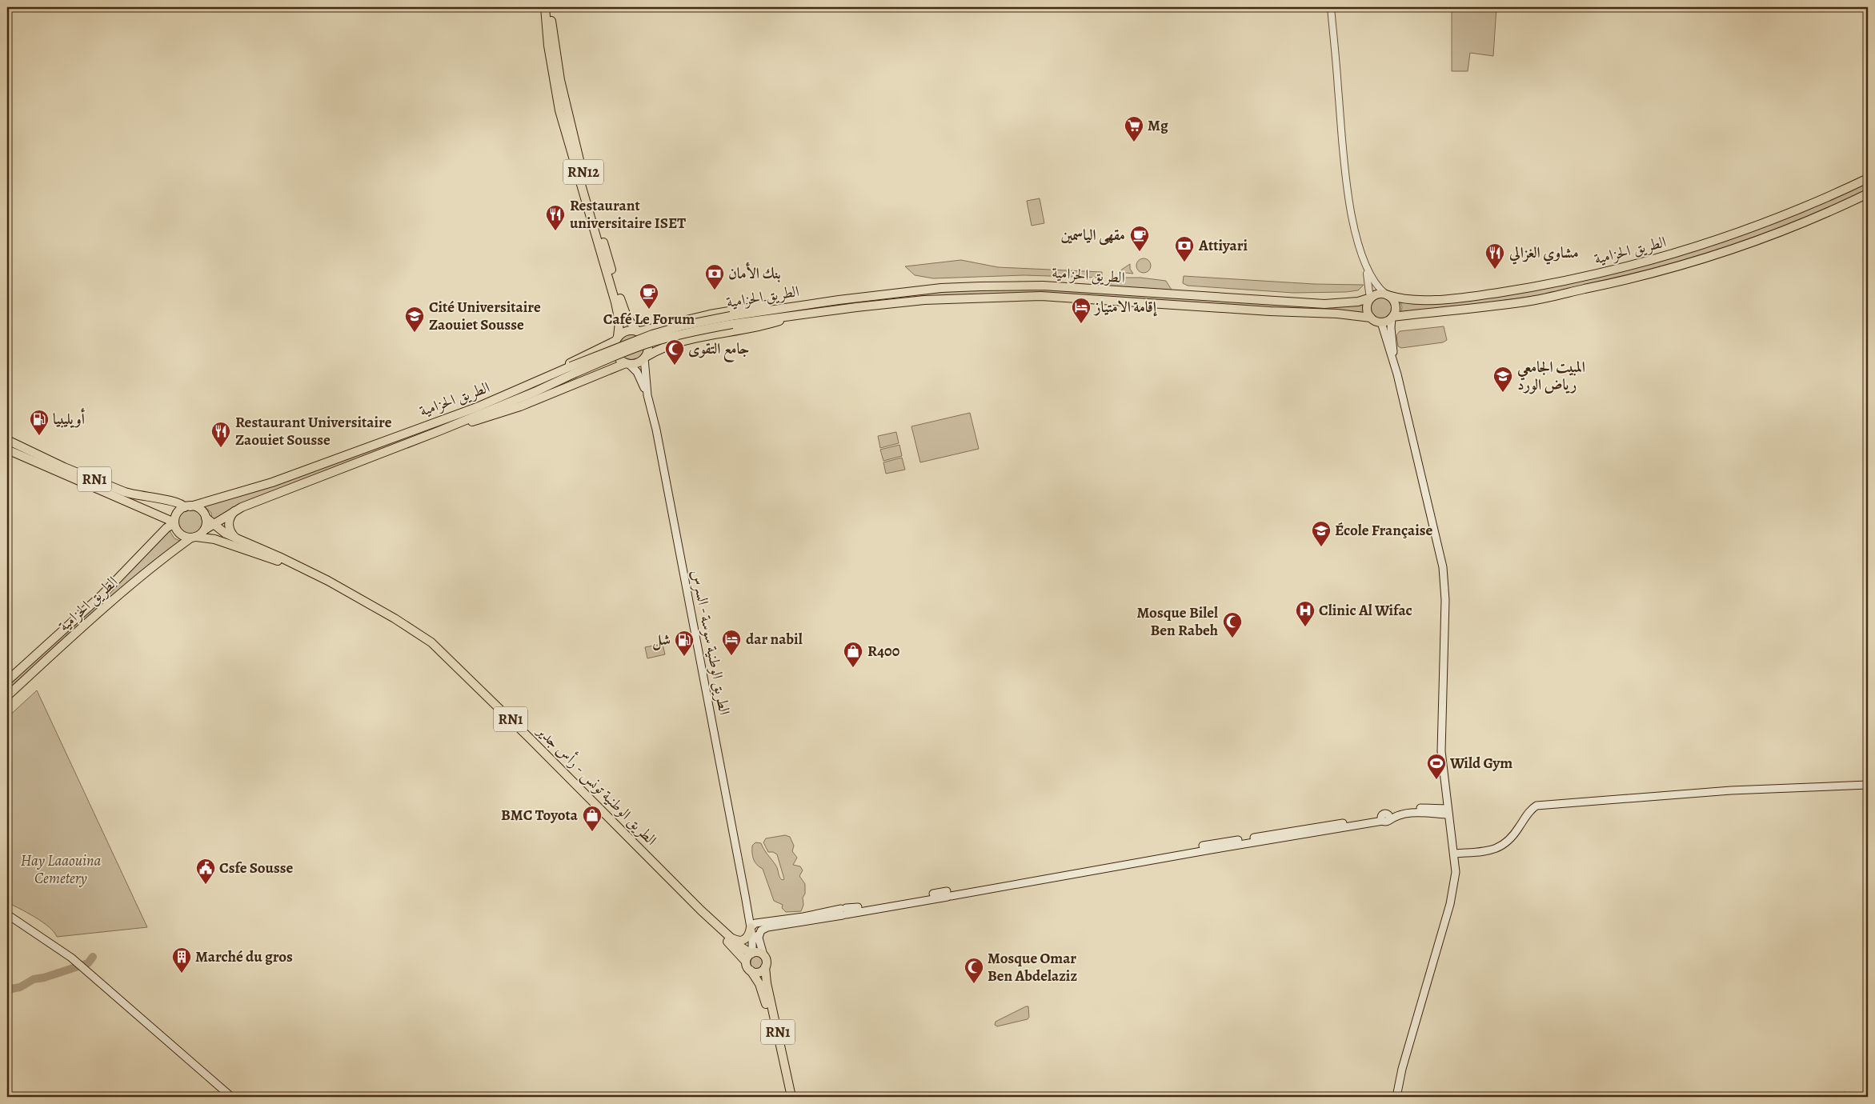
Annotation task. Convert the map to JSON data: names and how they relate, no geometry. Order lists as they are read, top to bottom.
{
  "streets": {
    "main road": [
      "RN12",
      "الطريق الحزامية",
      "RN1",
      "الطريق الوطنية سوسة - السرس",
      "الطريق الوطنية تونس - رأس جدير"
    ]
  },
  "crossings": [
    ["RN12", "الطريق الوطنية سوسة - السرس"],
    ["الطريق الحزامية", "RN1"],
    ["الطريق الحزامية", "الطريق الوطنية تونس - رأس جدير"],
    ["RN1", "الطريق الوطنية سوسة - السرس"],
    ["RN1", "الطريق الوطنية تونس - رأس جدير"],
    ["الطريق الوطنية سوسة - السرس", "الطريق الوطنية تونس - رأس جدير"]
  ],
  "parks": ["Hay Laaouina Cemetery"],
  "places": {
    "supermarket": ["Mg"],
    "restaurant": ["Restaurant universitaire ISET", "مشاوي الغزالي", "Restaurant Universitaire Zaouiet Sousse"],
    "cafe": ["مقهى الياسمين", "Café Le Forum"],
    "bank": ["Attiyari", "بنك الأمان"],
    "hotel": ["إقامة الامتياز", "dar nabil"],
    "school or university": ["Cité Universitaire Zaouiet Sousse", "المبيت الجامعي رياض الورد", "École Française"],
    "mosque": ["جامع التقوى", "Mosque Bilel Ben Rabeh", "Mosque Omar Ben Abdelaziz"],
    "fuel station": ["أويليبيا", "شل"],
    "hospital": ["Clinic Al Wifac"],
    "shop": ["R400", "BMC Toyota"],
    "sports": ["Wild Gym"],
    "public building": ["Csfe Sousse"],
    "building": ["Marché du gros"]
  }
}
